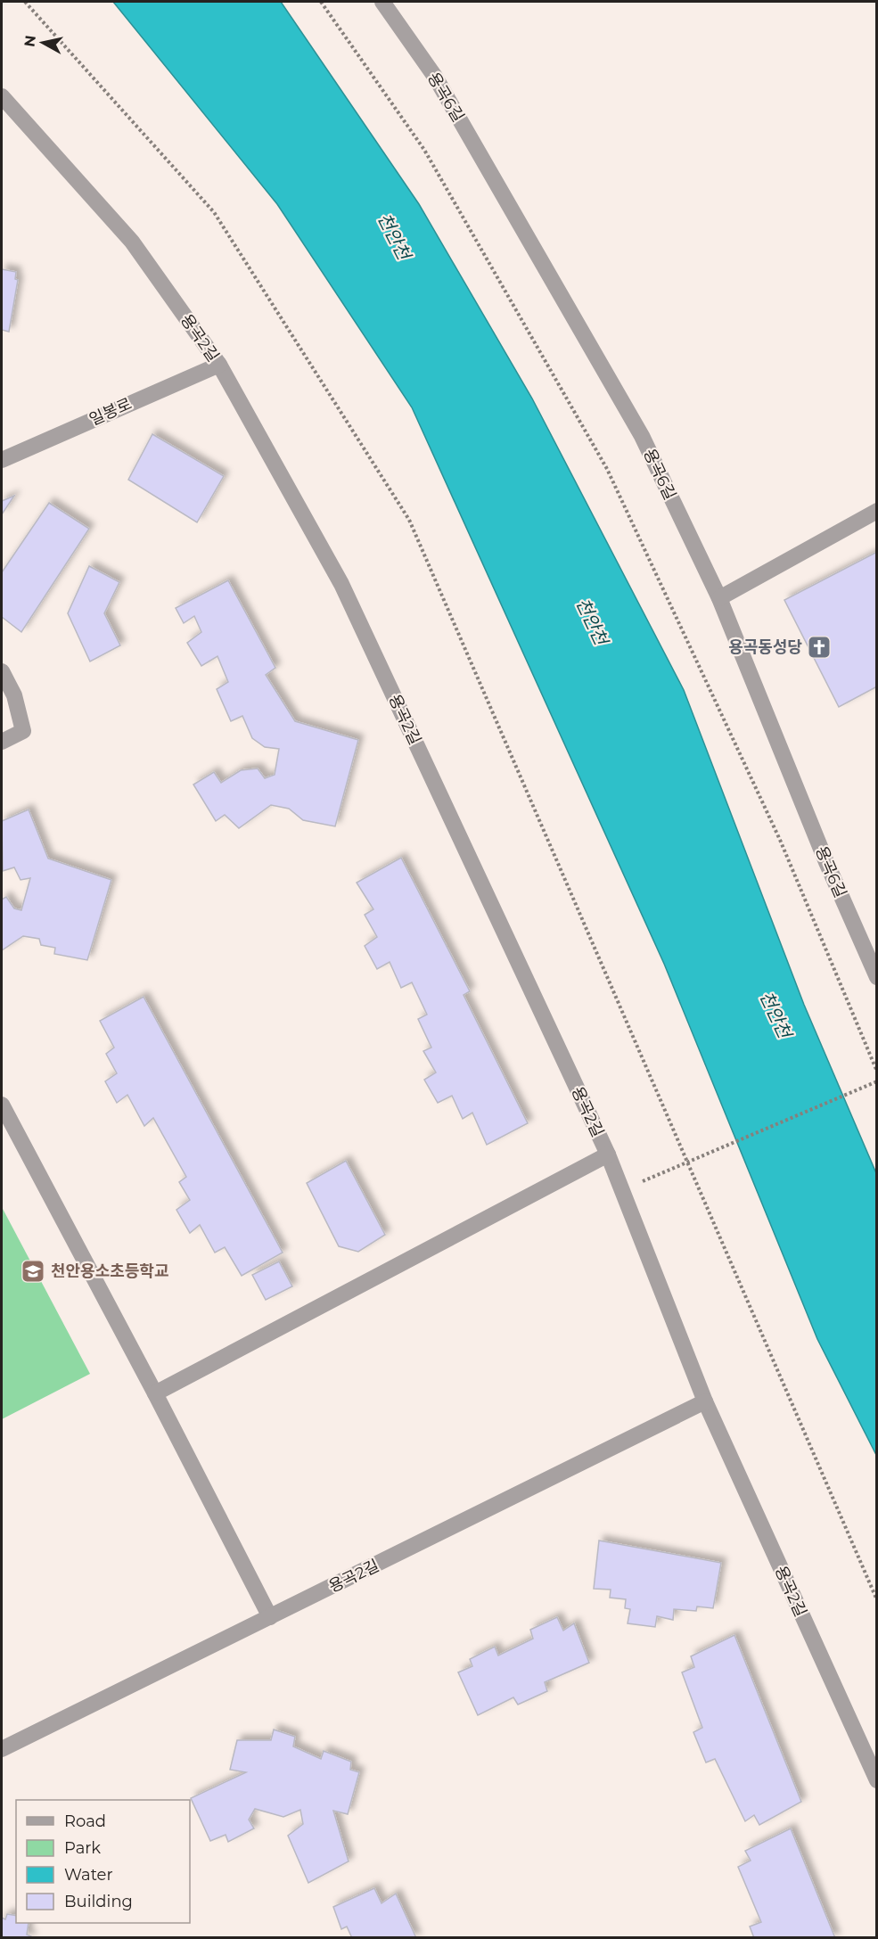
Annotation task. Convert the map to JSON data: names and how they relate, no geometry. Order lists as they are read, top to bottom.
{
  "streets": {
    "street": ["용곡6길", "용곡2길", "일봉로"]
  },
  "crossings": [
    ["용곡2길", "일봉로"]
  ],
  "water": ["천안천"],
  "places": {
    "church": ["용곡동성당"],
    "school or university": ["천안용소초등학교"]
  },
  "legend": [
    "Road",
    "Park",
    "Water",
    "Building"
  ],
  "north": "left"
}
